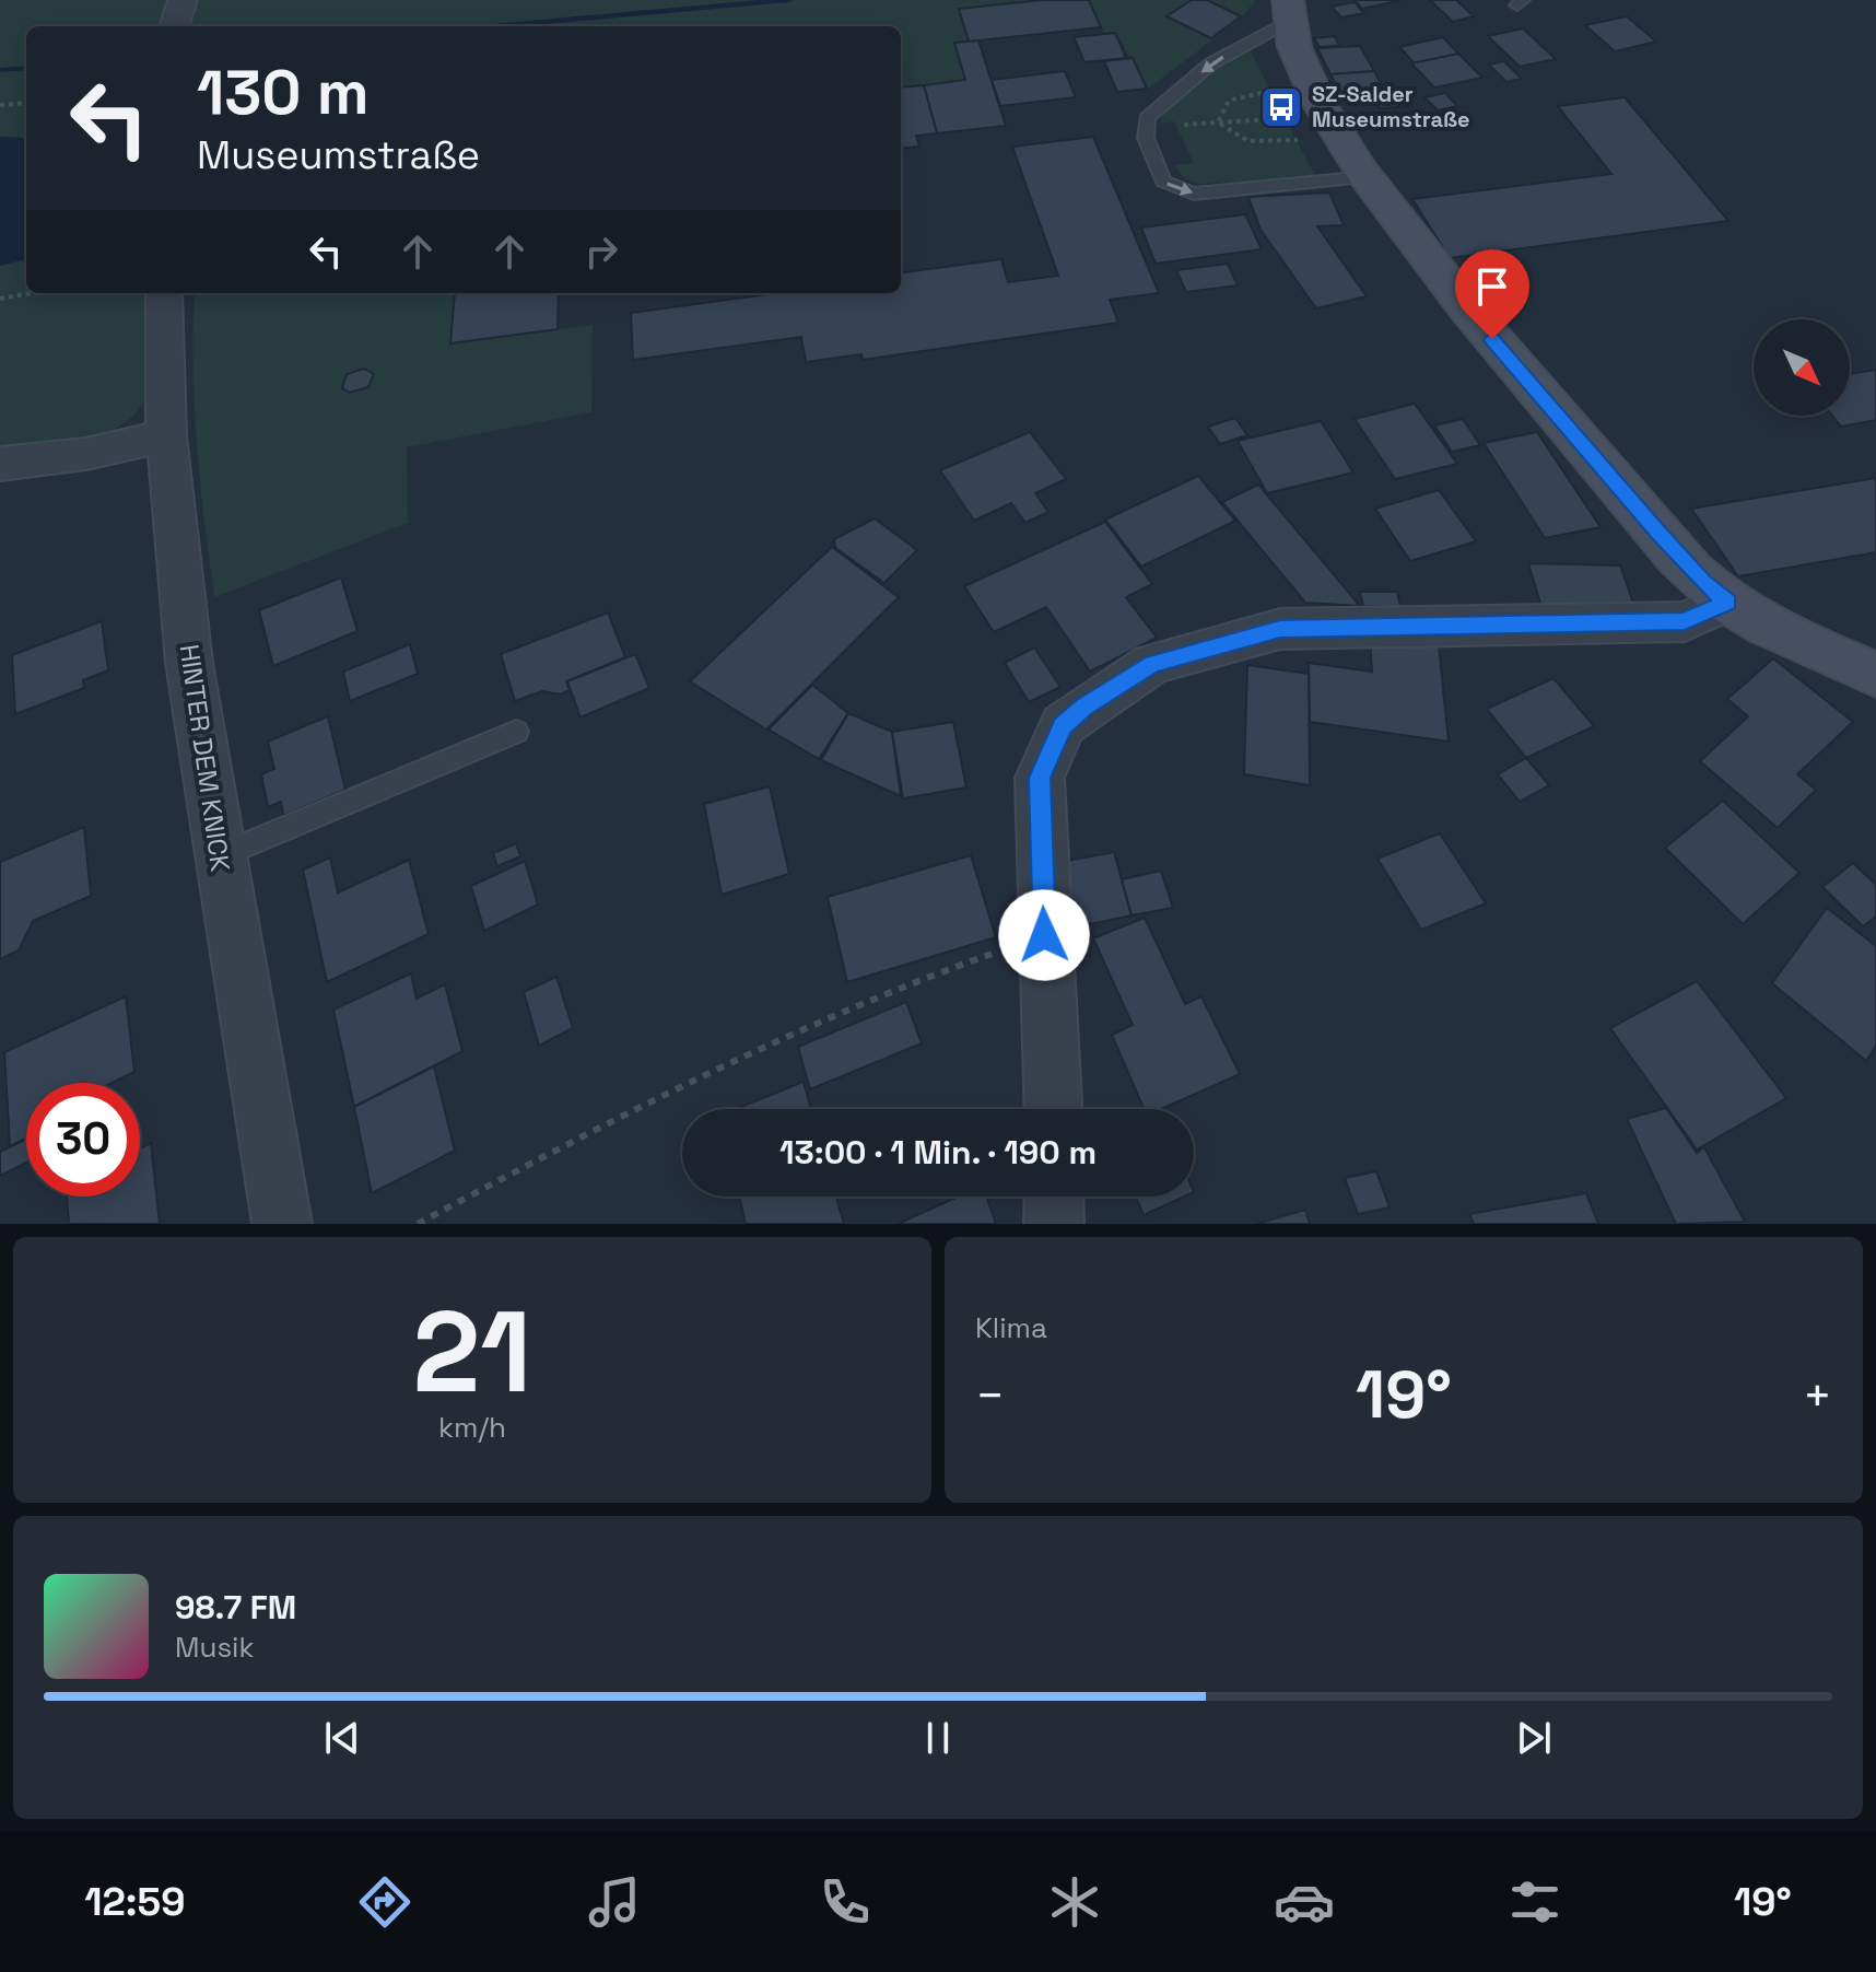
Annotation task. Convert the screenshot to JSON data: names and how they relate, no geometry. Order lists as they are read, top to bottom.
{
  "streets": {
    "street": ["HINTER DEM KNICK"]
  },
  "places": {
    "bus stop": ["SZ-Salder Museumstraße"]
  },
  "north": "bottom right",
  "page": {
    "turn": ["130 m", "Museumstraße"],
    "limit": "30",
    "trip": "13:00 · 1 Min. · 190 m",
    "tile": [
      ["21", "km/h"],
      "Klima"
    ],
    "heat": ["−", "19°", "+"],
    "song": ["98.7 FM", "Musik"],
    "tabs": ["12:59", "19°"]
  }
}
